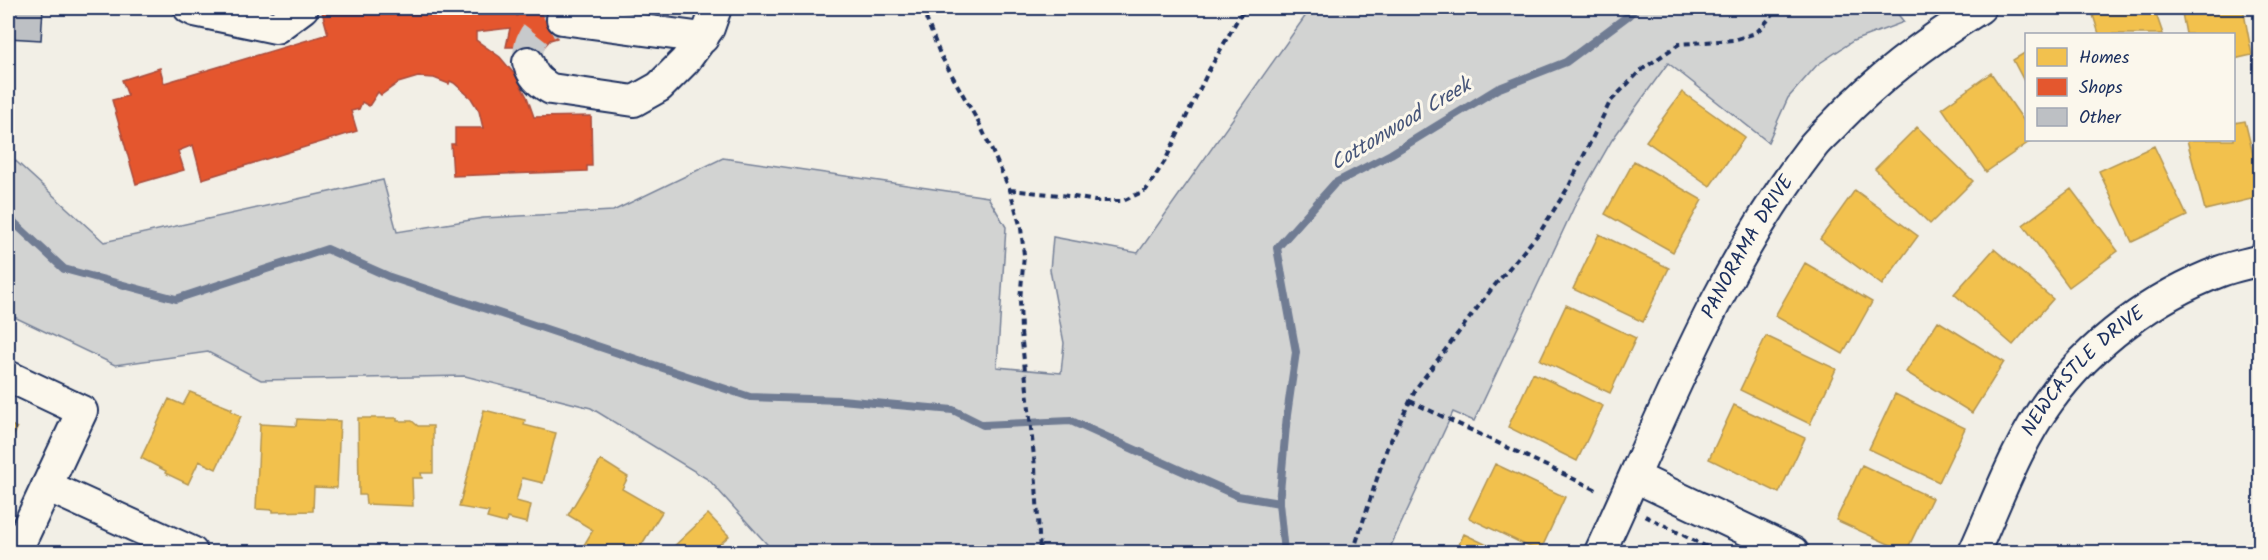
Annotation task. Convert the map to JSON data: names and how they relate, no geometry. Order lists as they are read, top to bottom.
{
  "streets": {
    "street": ["PANORAMA DRIVE", "NEWCASTLE DRIVE"]
  },
  "water": ["Cottonwood Creek"],
  "legend": ["Homes", "Shops", "Other"]
}
